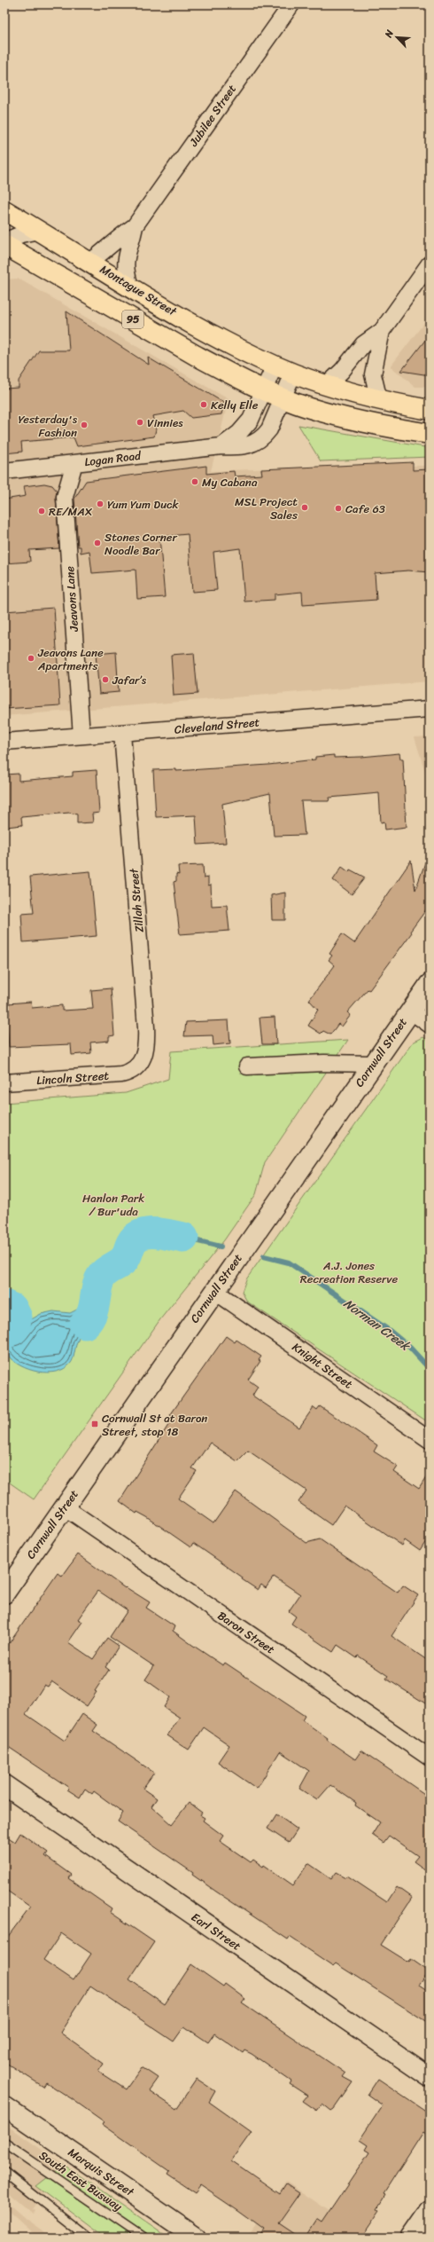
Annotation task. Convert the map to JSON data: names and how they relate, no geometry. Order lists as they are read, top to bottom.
{
  "streets": {
    "main road": [
      "Montague Street",
      "95",
      "Cornwall Street",
      "Earl Street",
      "Marquis Street"
    ],
    "street": [
      "Jubilee Street",
      "Logan Road",
      "Jeavons Lane",
      "Cleveland Street",
      "Zillah Street",
      "Lincoln Street",
      "Knight Street",
      "Baron Street"
    ],
    "lane": ["South East Busway"]
  },
  "crossings": [
    ["Jubilee Street", "Montague Street"],
    ["Montague Street", "95"],
    ["95", "Logan Road"],
    ["Logan Road", "Jeavons Lane"],
    ["Jeavons Lane", "Cleveland Street"],
    ["Cleveland Street", "Zillah Street"],
    ["Zillah Street", "Lincoln Street"],
    ["Cornwall Street", "Knight Street"],
    ["Cornwall Street", "Baron Street"]
  ],
  "water": ["Norman Creek"],
  "parks": ["Hanlon Park / Bur'uda", "A.J. Jones Recreation Reserve"],
  "places": {
    "other": [
      "Kelly Elle",
      "Vinnies",
      "Yesterday's Fashion",
      "My Cabana",
      "Yum Yum Duck",
      "MSL Project Sales",
      "Cafe 63",
      "RE/MAX",
      "Stones Corner Noodle Bar",
      "Jeavons Lane Apartments",
      "Jafar’s"
    ],
    "transit": ["Cornwall St at Baron Street, stop 18"]
  },
  "north": "top left"
}
